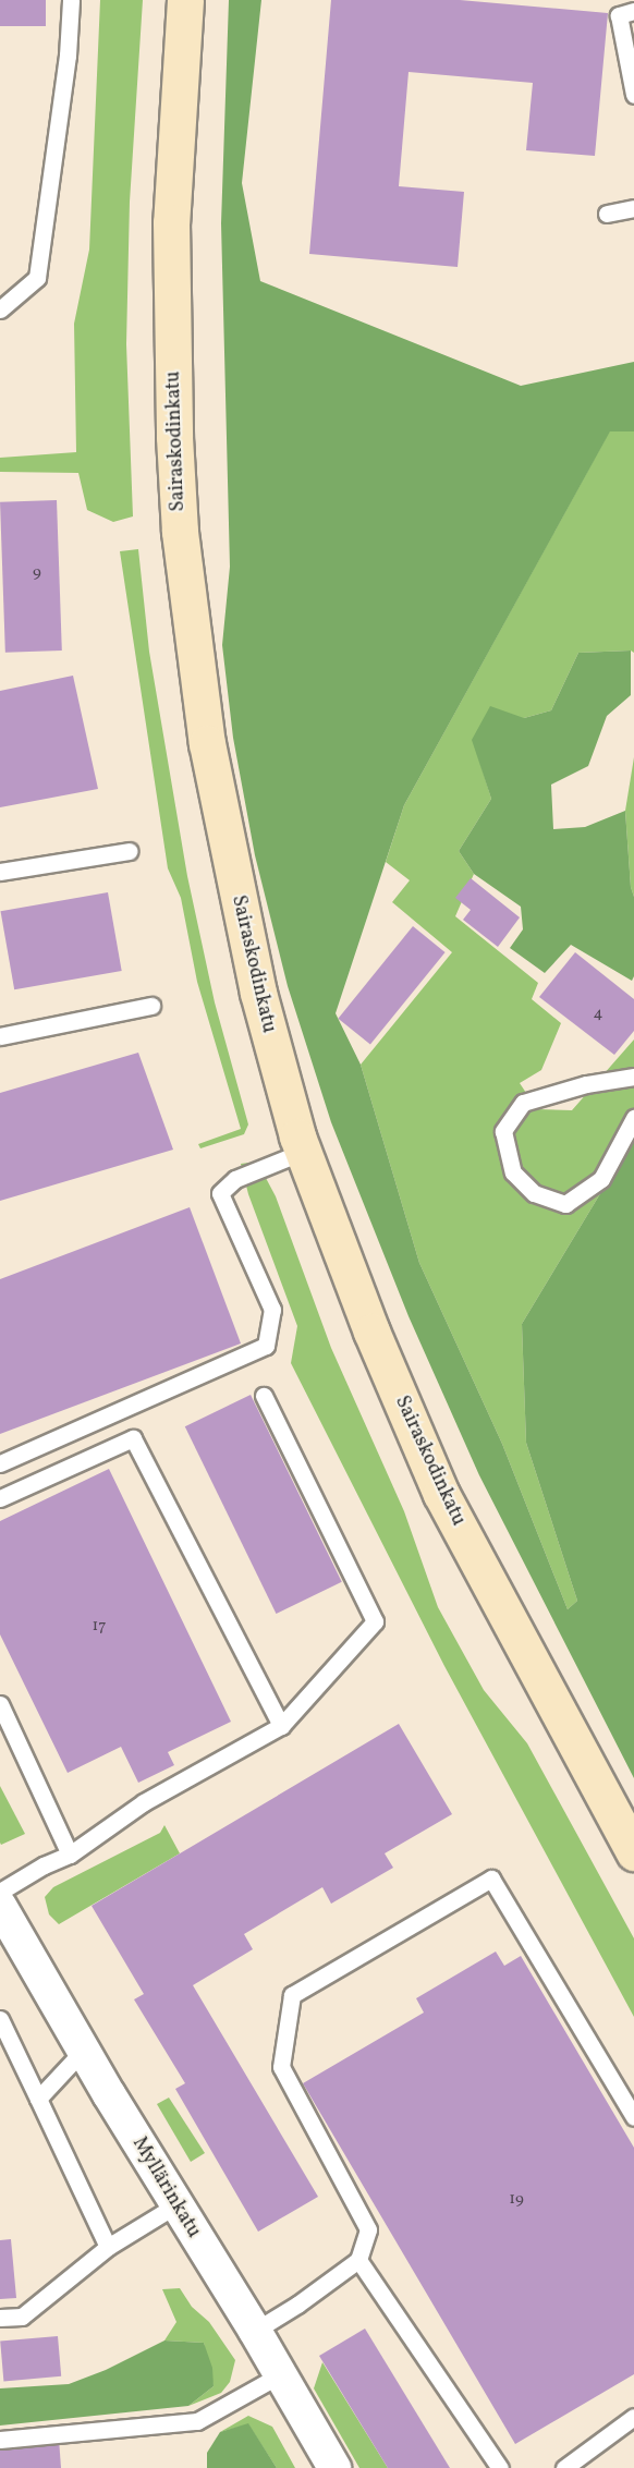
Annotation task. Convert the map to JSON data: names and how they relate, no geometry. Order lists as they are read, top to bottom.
{
  "streets": {
    "main road": ["Sairaskodinkatu"],
    "street": ["Myllärinkatu"]
  },
  "house_numbers": [
    "9",
    "4",
    "17",
    "19"
  ]
}
